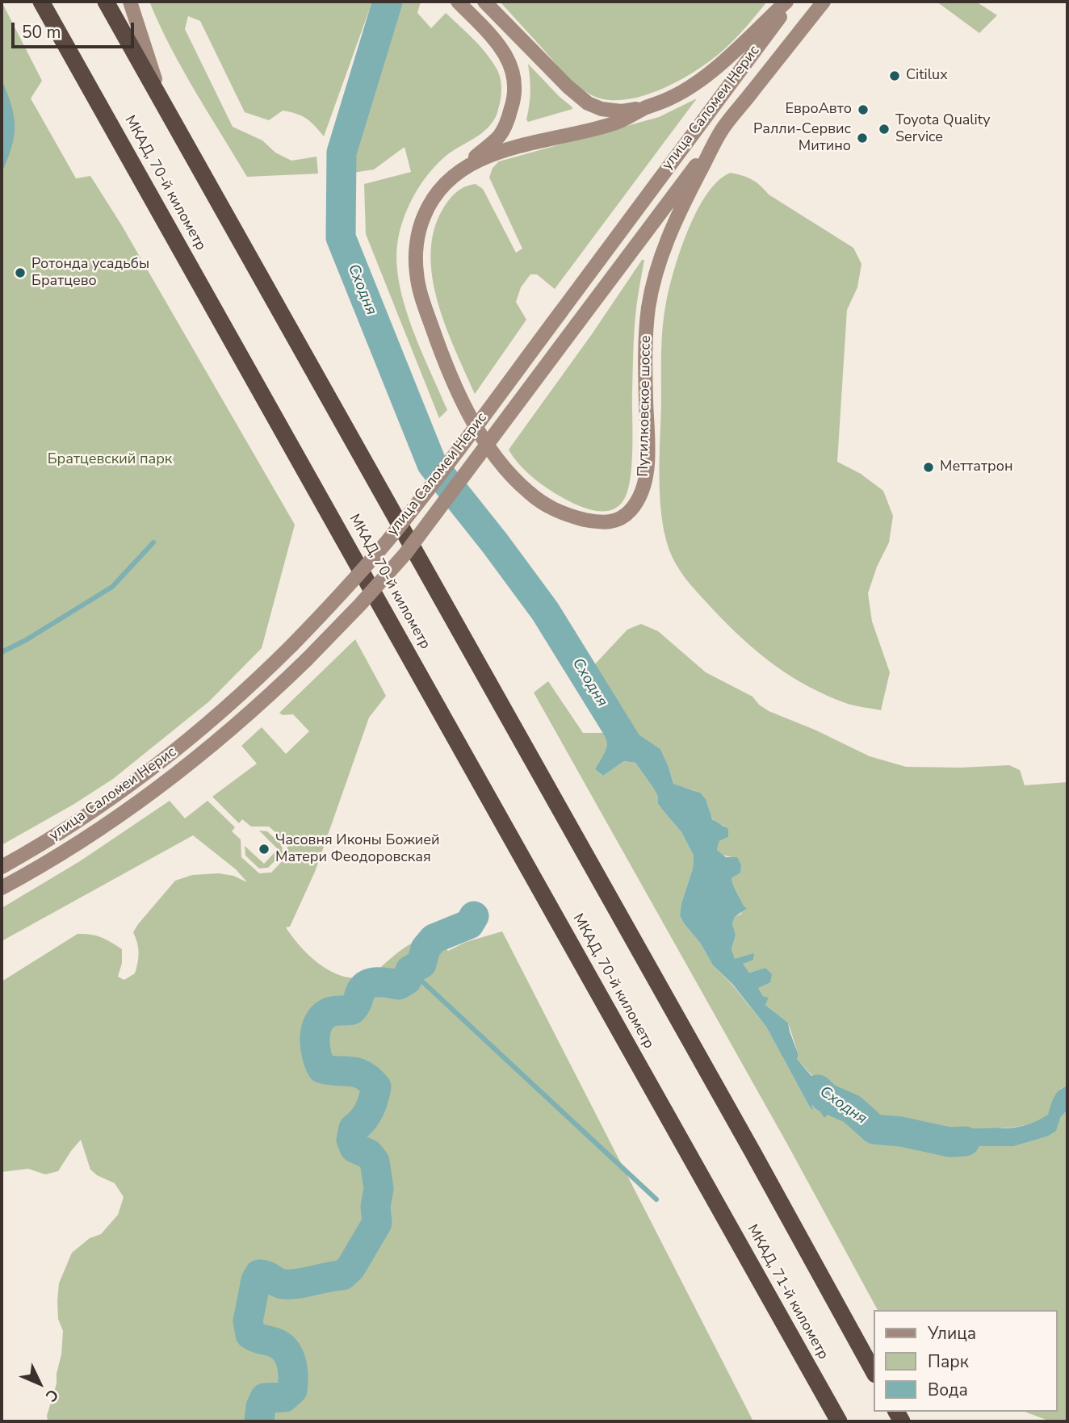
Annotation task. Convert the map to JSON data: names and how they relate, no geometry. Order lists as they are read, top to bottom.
{
  "streets": {
    "highway": ["МКАД, 70-й километр", "МКАД, 71-й километр"],
    "main road": ["улица Саломеи Нерис", "Путилковское шоссе"]
  },
  "crossings": [
    ["улица Саломеи Нерис", "Путилковское шоссе"],
    ["МКАД, 70-й километр", "МКАД, 71-й километр"]
  ],
  "water": ["Сходня"],
  "parks": ["Братцевский парк"],
  "places": [
    "Citilux",
    "ЕвроАвто",
    "Toyota Quality Service",
    "Ралли-Сервис Митино",
    "Ротонда усадьбы Братцево",
    "Меттатрон",
    "Часовня Иконы Божией Матери Феодоровская"
  ],
  "legend": ["Улица", "Парк", "Вода"],
  "scale_bar": "50 m",
  "north": "bottom right"
}
